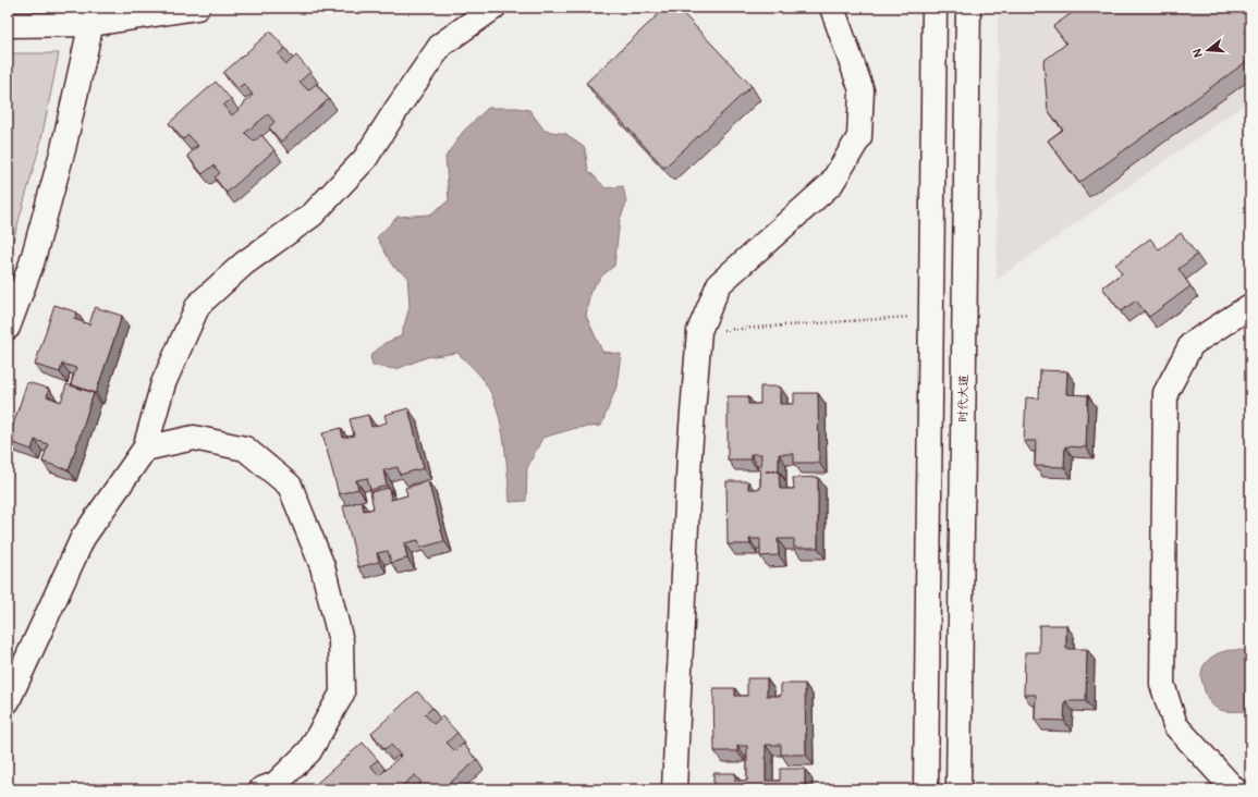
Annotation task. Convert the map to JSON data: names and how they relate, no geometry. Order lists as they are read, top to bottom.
{
  "streets": {
    "main road": ["时代大道"]
  },
  "north": "left"
}
